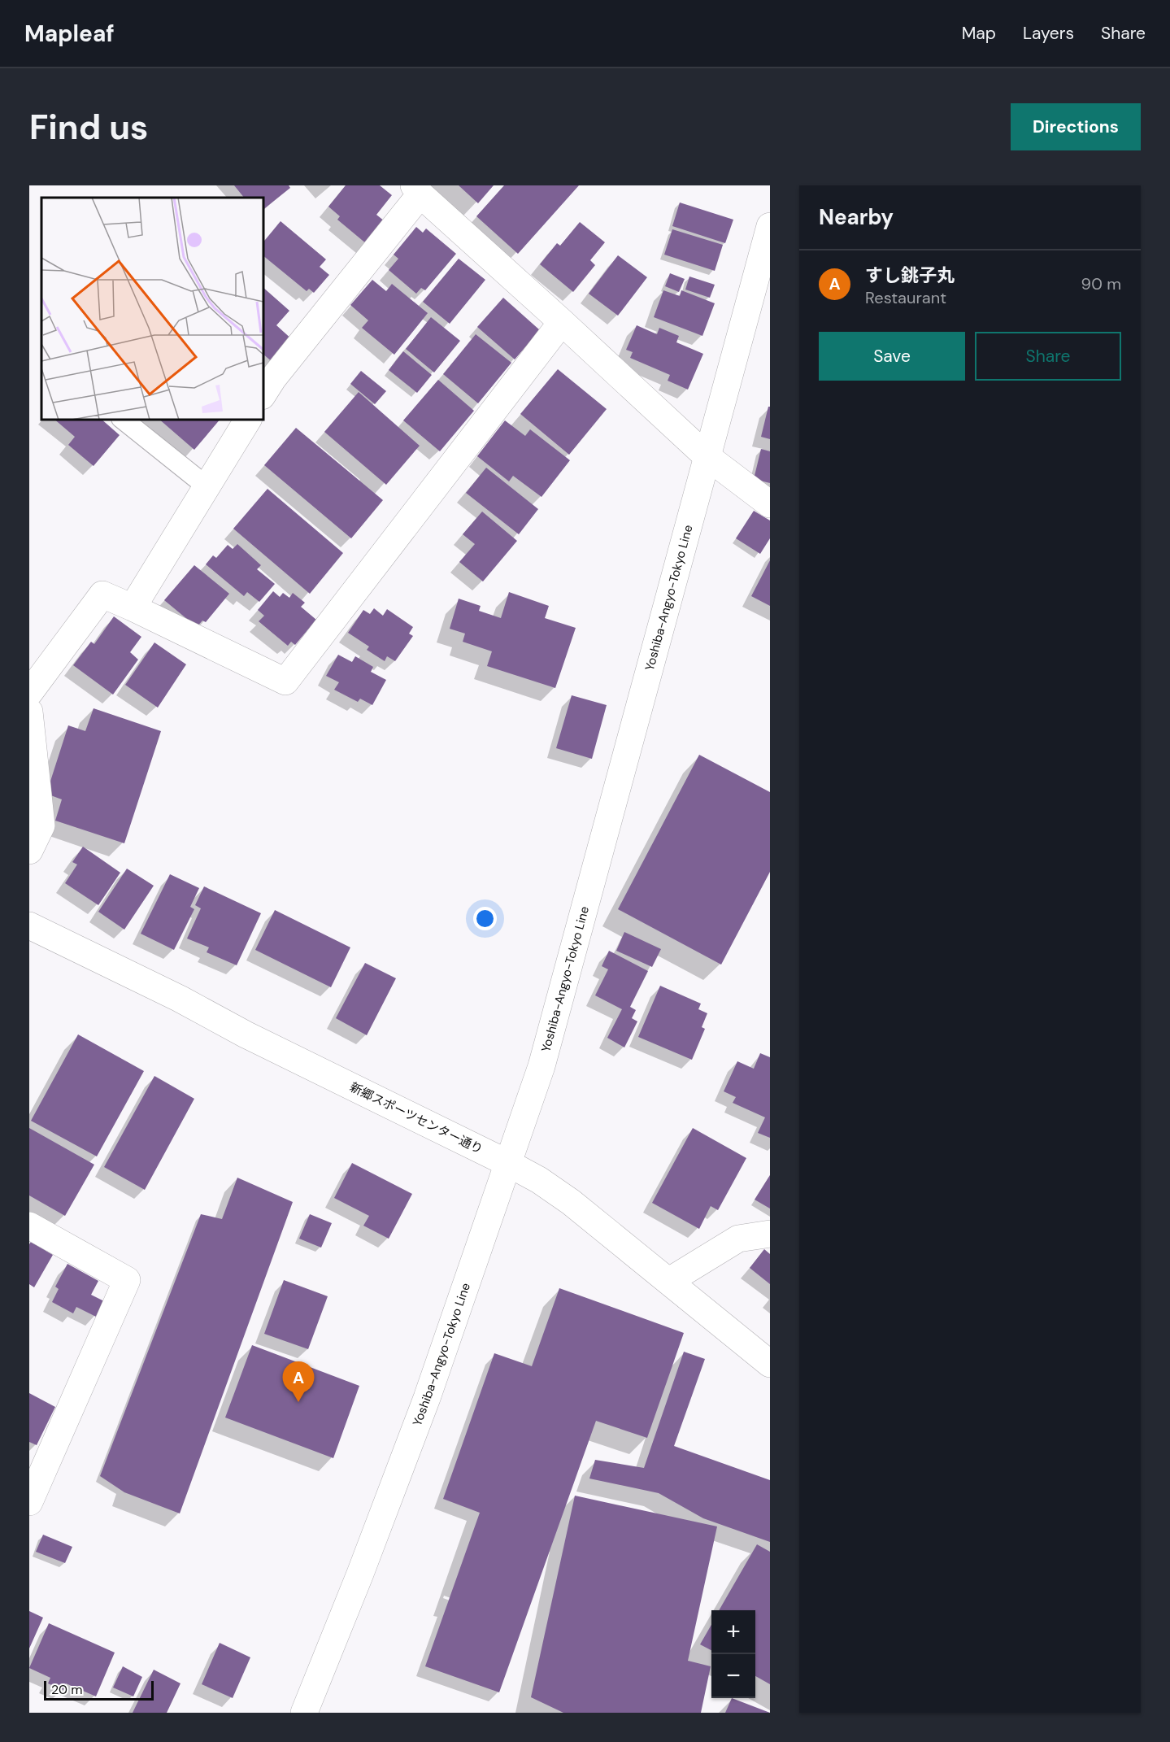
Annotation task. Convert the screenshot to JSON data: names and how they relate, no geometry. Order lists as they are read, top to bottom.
{
  "streets": {
    "street": ["Yoshiba-Angyo-Tokyo Line", "新郷スポーツセンター通り"]
  },
  "crossings": [
    ["Yoshiba-Angyo-Tokyo Line", "新郷スポーツセンター通り"]
  ],
  "scale_bar": "20 m",
  "page": {
    "header": "Mapleaf",
    "nav": ["Map", "Layers", "Share"],
    "buttons": [
      "Directions",
      ["Save", "Share"]
    ],
    "title": "Find us",
    "heading": "Nearby",
    "list": [
      {
        "mark": "A",
        "name": "すし銚子丸",
        "note": "Restaurant",
        "value": "90 m"
      }
    ],
    "pins": "A",
    "map_buttons": ["+", "−"],
    "scale": "20 m"
  }
}
